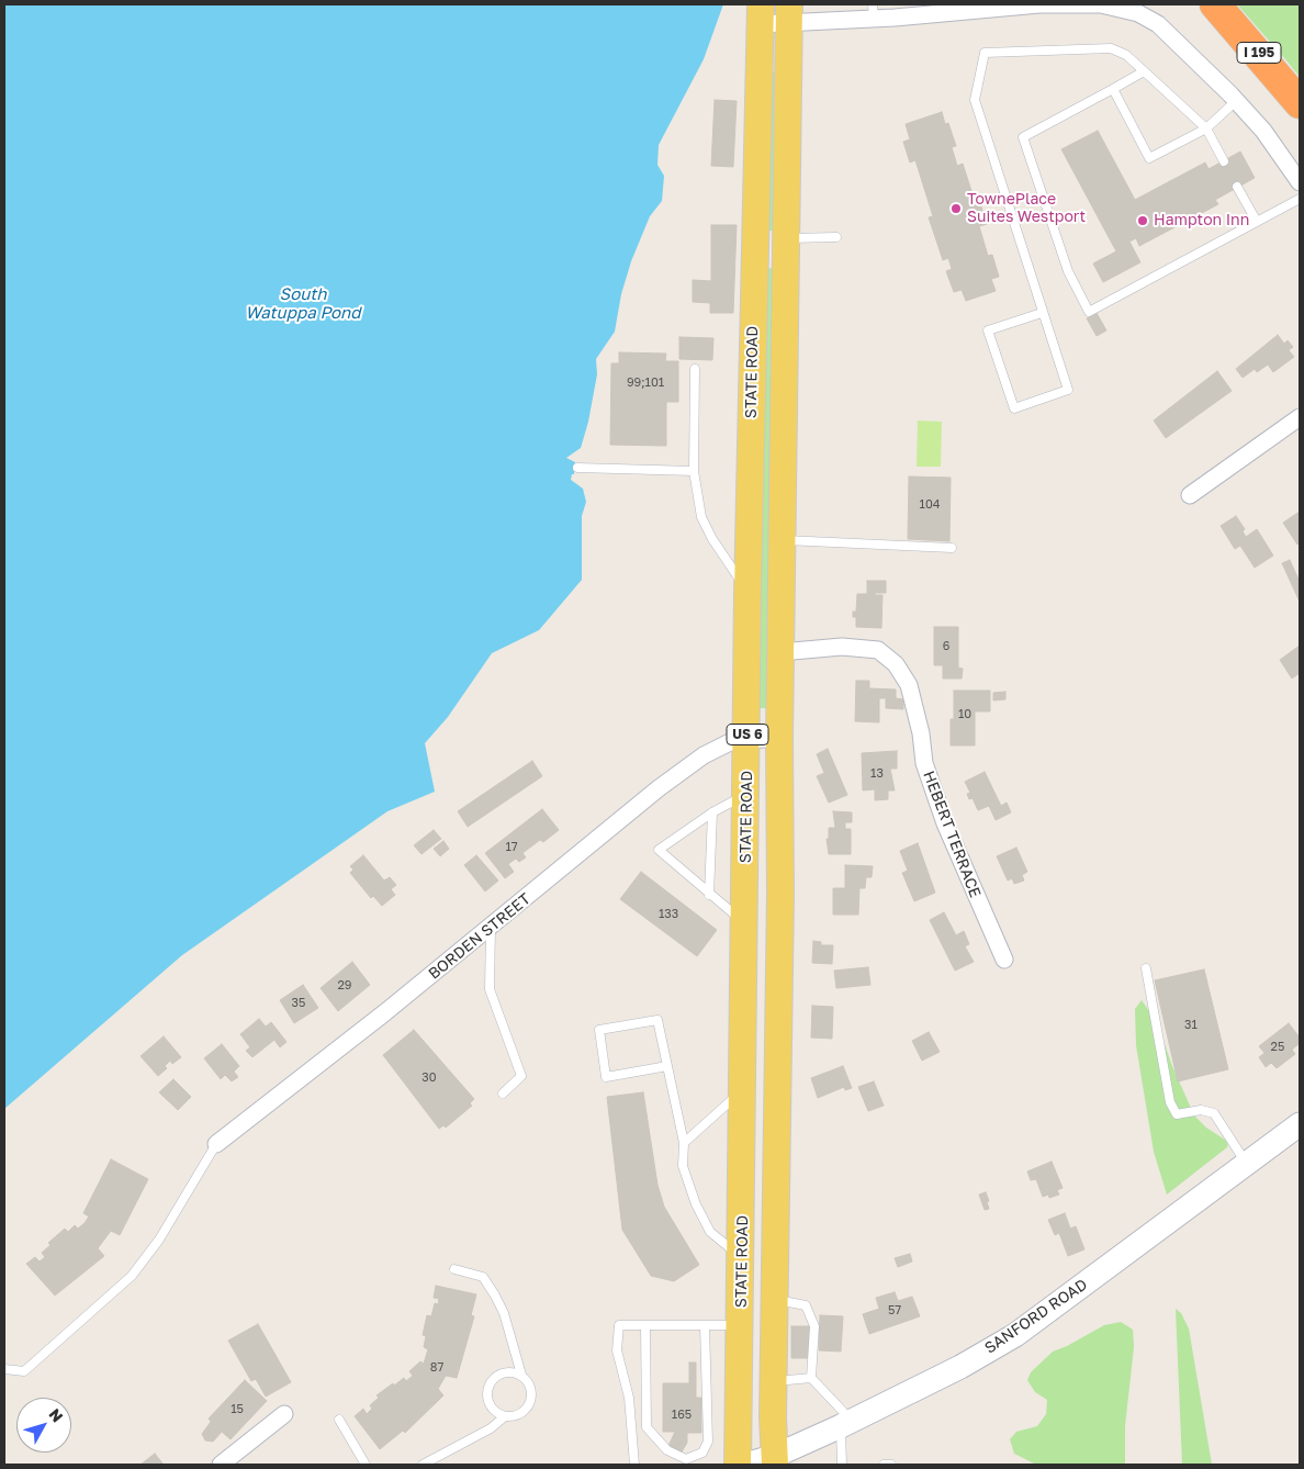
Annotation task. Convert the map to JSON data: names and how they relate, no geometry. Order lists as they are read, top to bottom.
{
  "streets": {
    "highway": ["I 195"],
    "main road": ["STATE ROAD", "US 6"],
    "street": ["HEBERT TERRACE", "BORDEN STREET", "SANFORD ROAD"]
  },
  "crossings": [
    ["STATE ROAD", "BORDEN STREET"],
    ["US 6", "HEBERT TERRACE"],
    ["US 6", "BORDEN STREET"],
    ["US 6", "SANFORD ROAD"]
  ],
  "water": ["South Watuppa Pond"],
  "places": ["TownePlace Suites Westport", "Hampton Inn"],
  "house_numbers": [
    "99;101",
    "104",
    "6",
    "10",
    "13",
    "17",
    "133",
    "29",
    "35",
    "31",
    "25",
    "30",
    "57",
    "87",
    "15",
    "165"
  ],
  "north": "top right"
}
